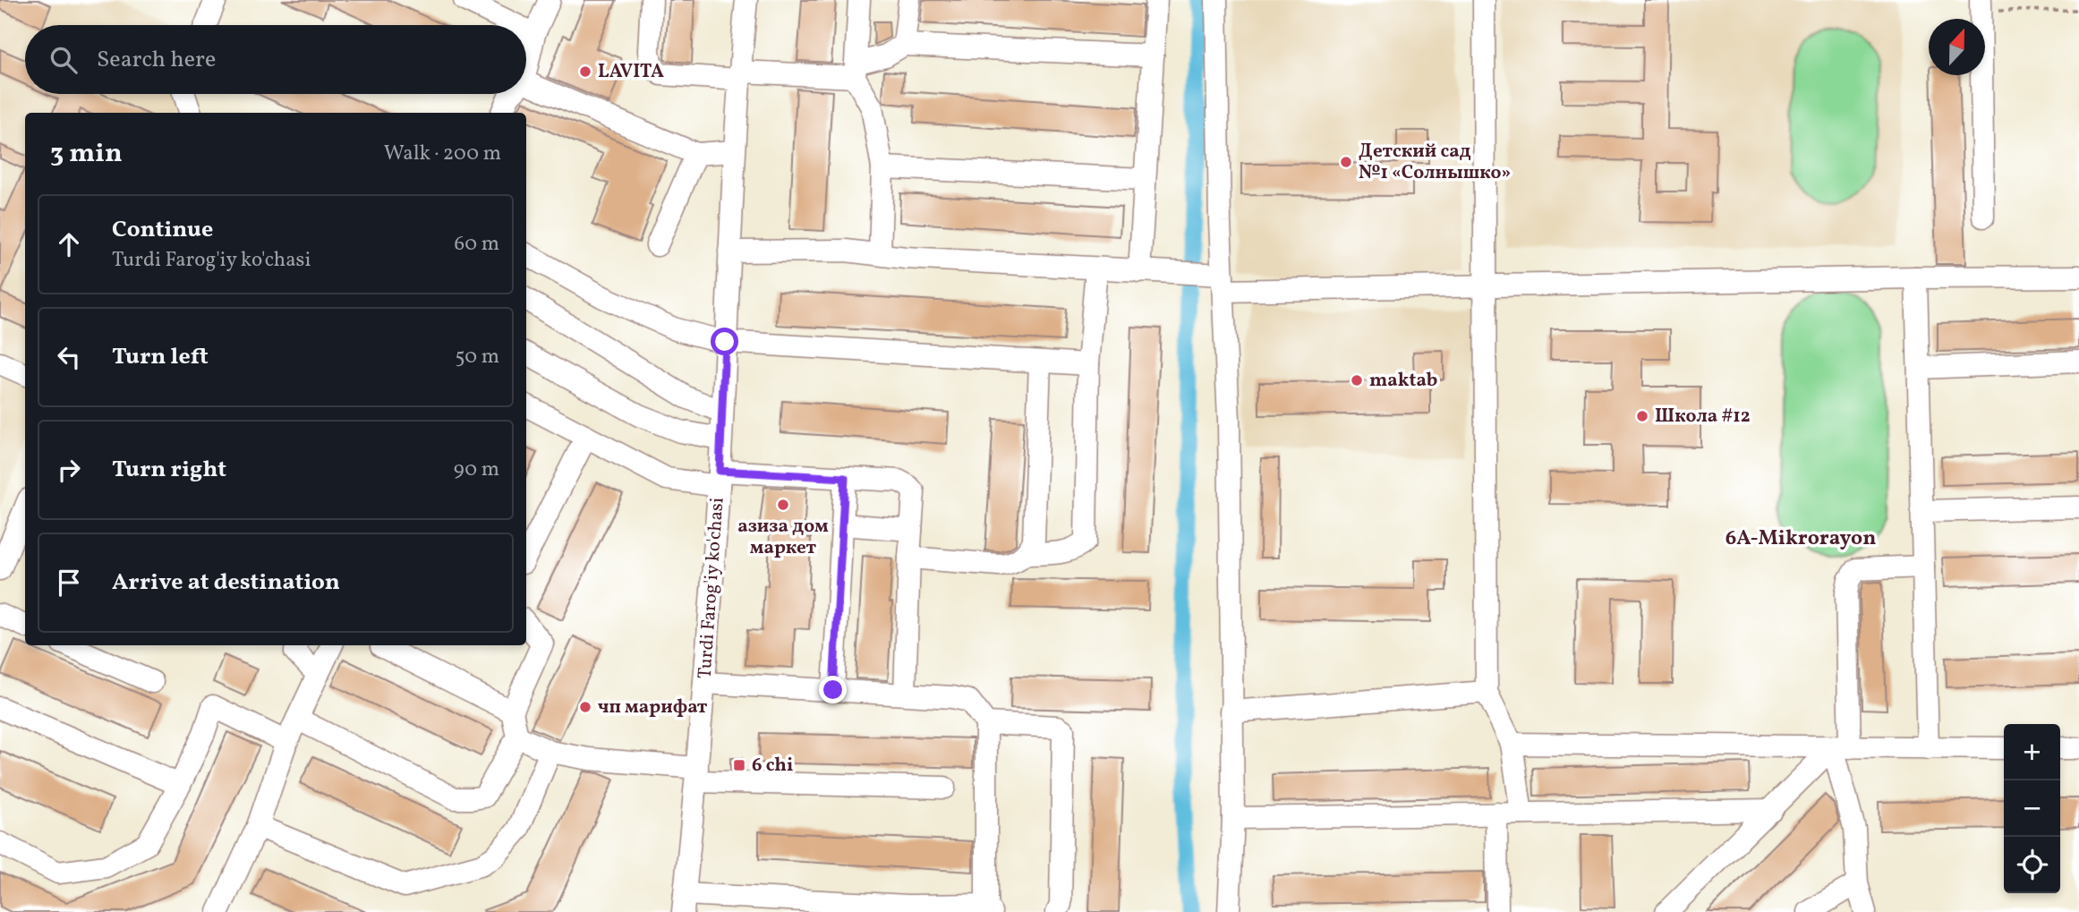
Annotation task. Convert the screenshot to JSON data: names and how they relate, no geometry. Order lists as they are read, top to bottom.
{
  "streets": {
    "street": ["Turdi Farog'iy ko'chasi"]
  },
  "districts": ["6A-Mikrorayon"],
  "places": {
    "other": [
      "LAVITA",
      "Детский сад №1 «Солнышко»",
      "maktab",
      "Школа #12",
      "азиза дом маркет",
      "чп марифат"
    ],
    "transit": ["6 chi"]
  },
  "north": "top",
  "page": {
    "search": "Search here",
    "heading": ["3 min", "Walk · 200 m"],
    "list": [
      ["Continue", "Turdi Farog'iy ko'chasi", "60 m"],
      ["Turn left", "50 m"],
      ["Turn right", "90 m"],
      "Arrive at destination"
    ],
    "map_buttons": ["+", "−"]
  }
}
